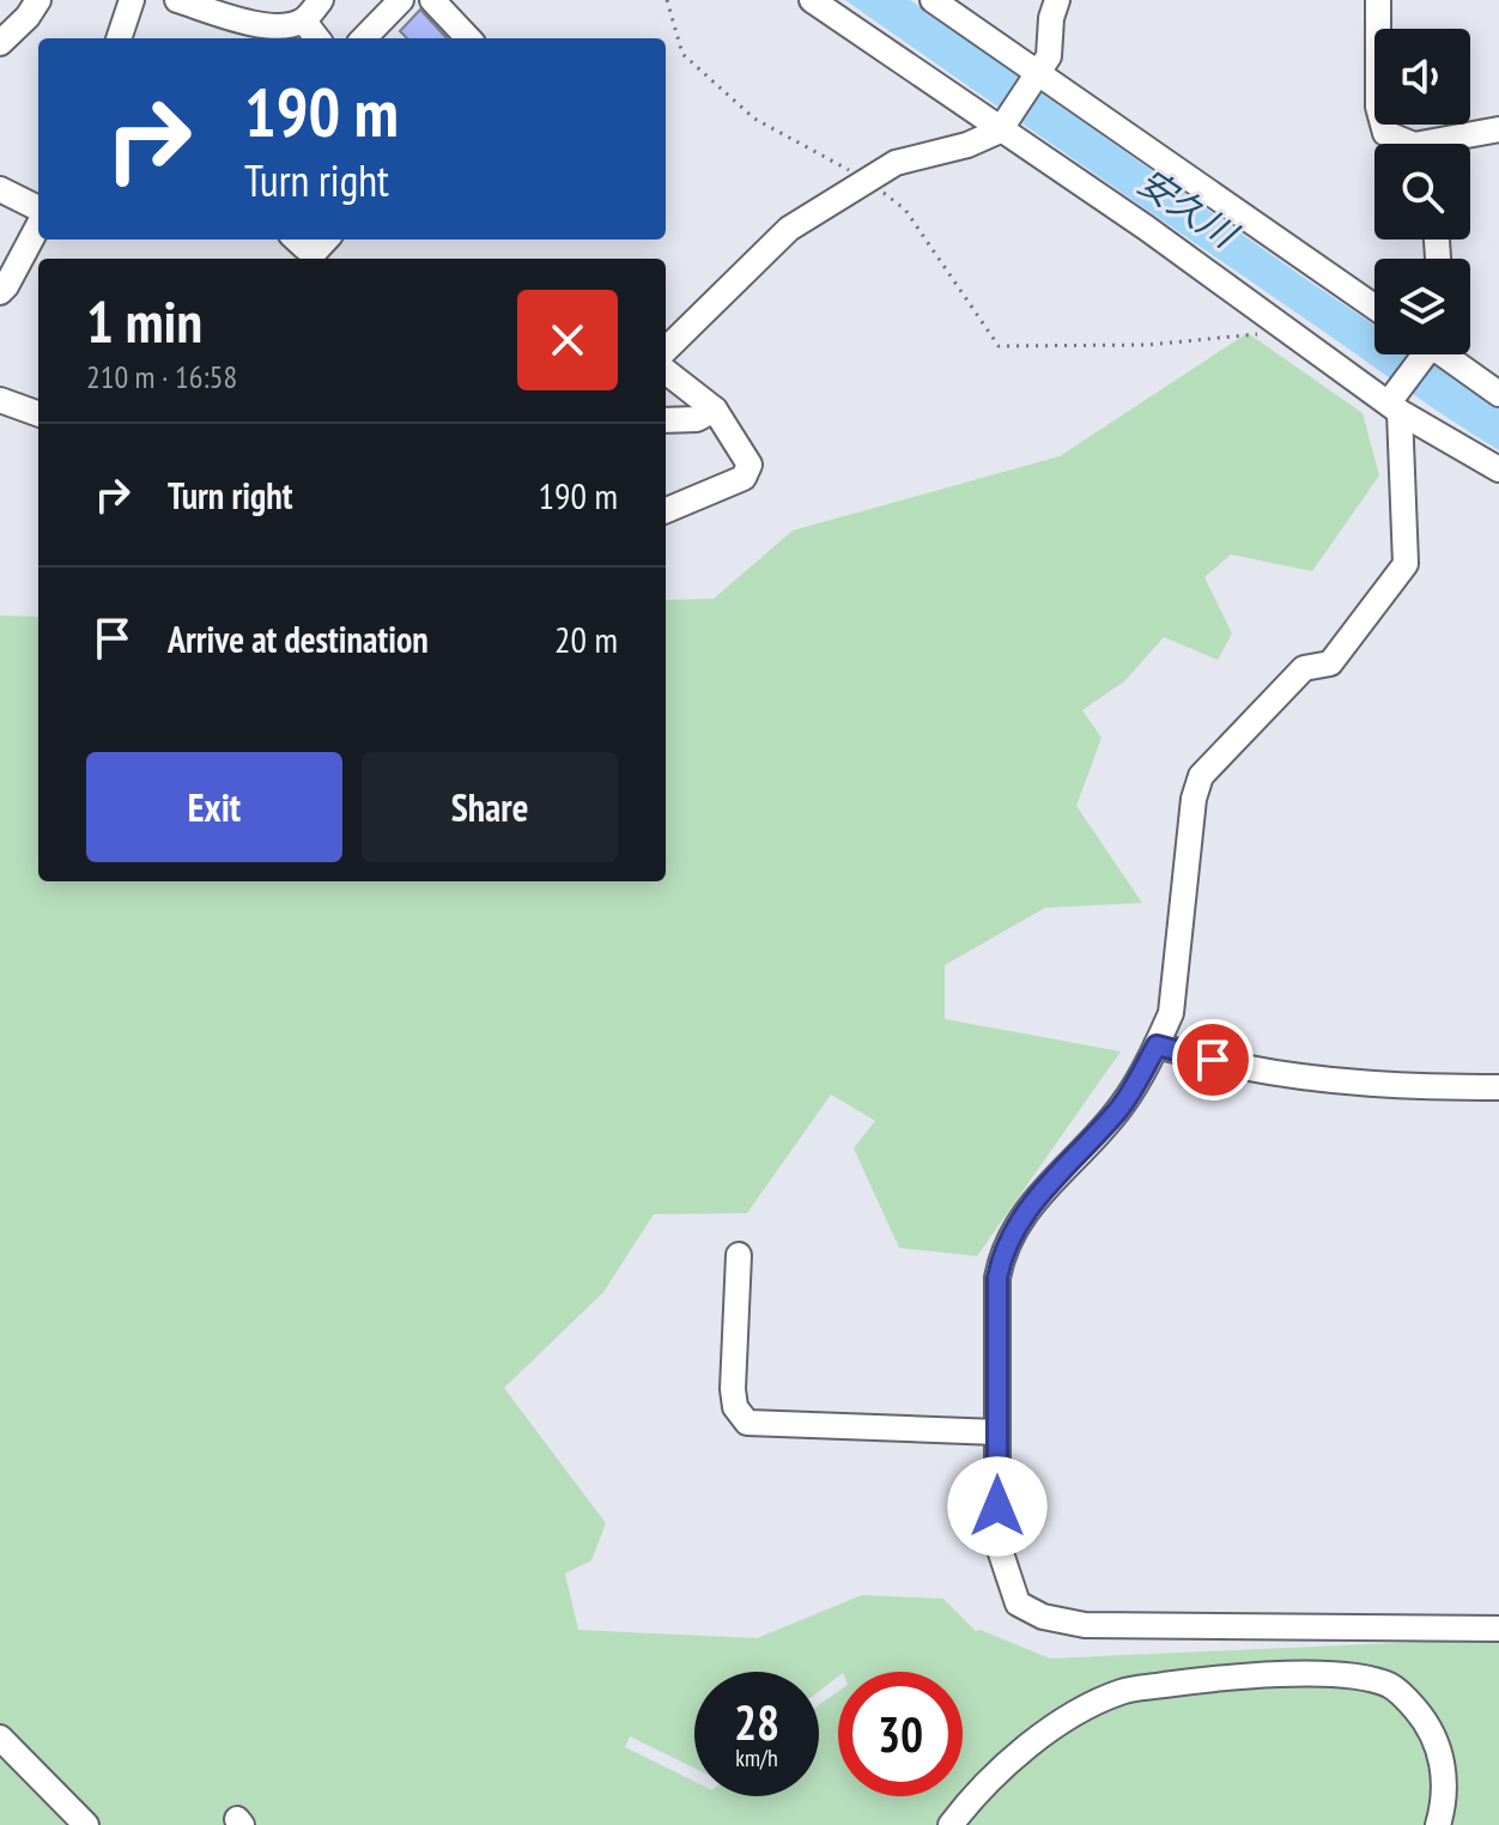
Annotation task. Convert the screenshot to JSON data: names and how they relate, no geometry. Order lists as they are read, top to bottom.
{
  "water": ["安久川"],
  "page": {
    "turn": ["190 m", "Turn right"],
    "heading": ["1 min", "210 m · 16:58"],
    "list": [
      {
        "name": "Turn right",
        "value": "190 m"
      },
      {
        "name": "Arrive at destination",
        "value": "20 m"
      }
    ],
    "buttons": ["Exit", "Share"],
    "speed": "28 km/h",
    "limit": "30"
  }
}
